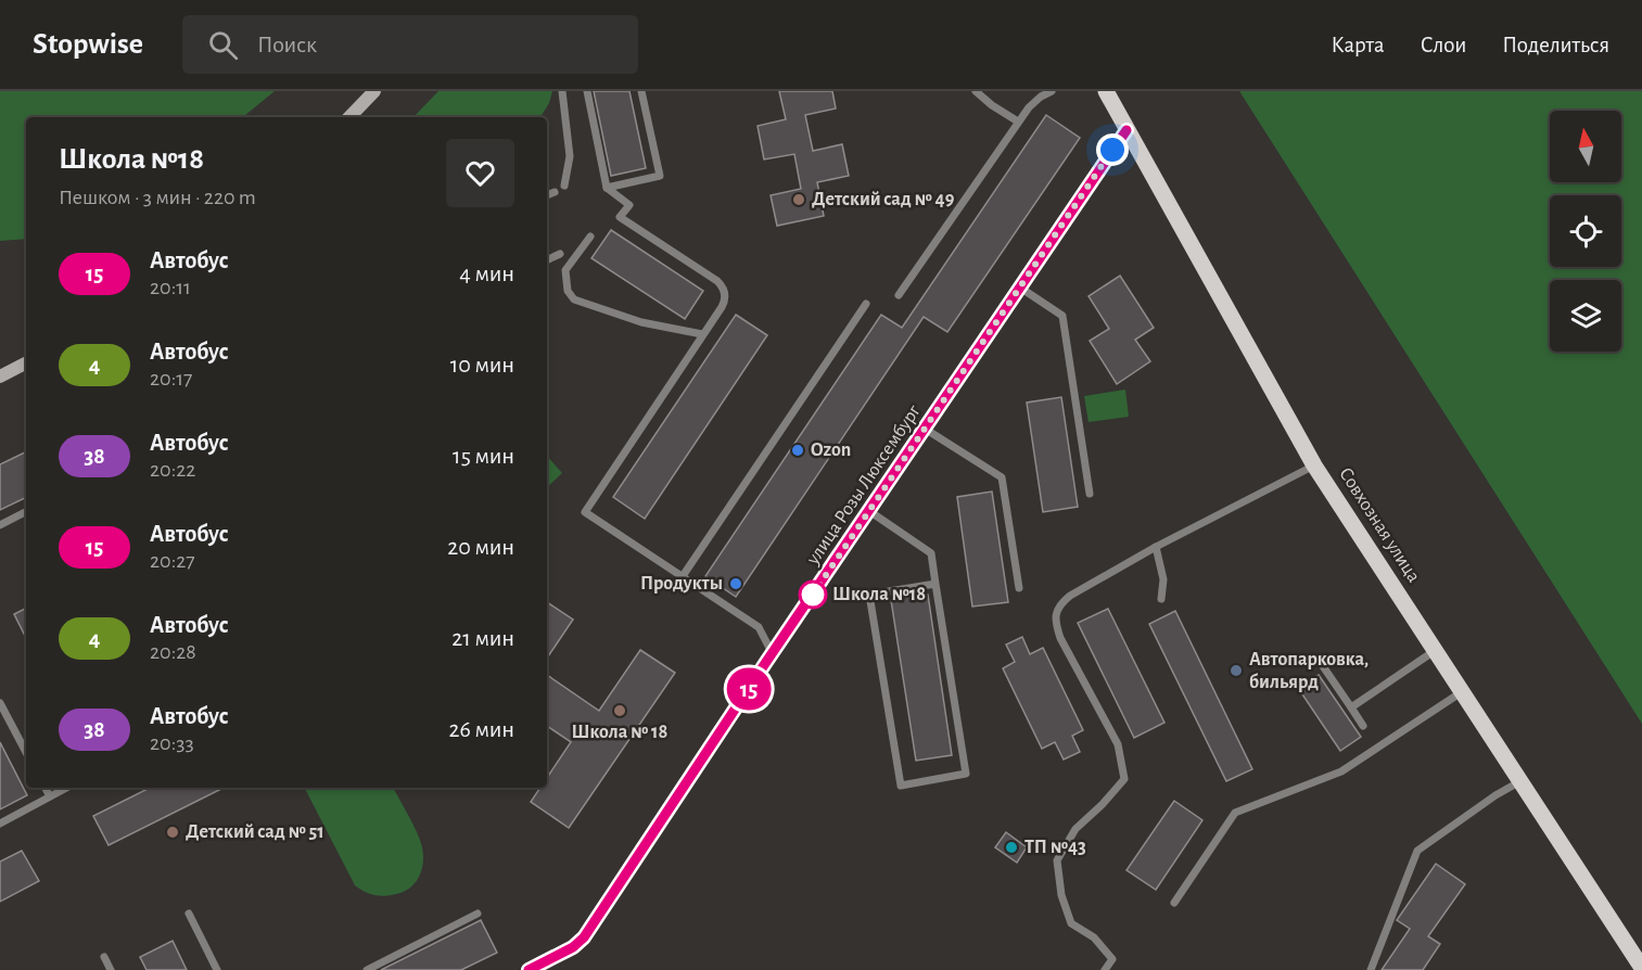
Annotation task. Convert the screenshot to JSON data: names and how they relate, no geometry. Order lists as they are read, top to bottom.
{
  "streets": {
    "main road": ["Совхозная улица"],
    "street": ["улица Розы Люксембург"]
  },
  "crossings": [
    ["улица Розы Люксембург", "Совхозная улица"]
  ],
  "places": [
    "Детский сад № 49",
    "Ozon",
    "Продукты",
    "Школа №18",
    "Автопарковка, бильярд",
    "Школа № 18",
    "Детский сад № 51",
    "ТП №43"
  ],
  "lines": ["bus line 15"],
  "north": "top",
  "page": {
    "header": "Stopwise",
    "search": "Поиск",
    "nav": ["Карта", "Слои", "Поделиться"],
    "on_map": "15",
    "heading": ["Школа №18", "Пешком · 3 мин · 220 m"],
    "list": [
      {
        "mark": "15",
        "name": "Автобус",
        "note": "20:11",
        "value": "4 мин"
      },
      {
        "mark": "4",
        "name": "Автобус",
        "note": "20:17",
        "value": "10 мин"
      },
      {
        "mark": "38",
        "name": "Автобус",
        "note": "20:22",
        "value": "15 мин"
      },
      {
        "mark": "15",
        "name": "Автобус",
        "note": "20:27",
        "value": "20 мин"
      },
      {
        "mark": "4",
        "name": "Автобус",
        "note": "20:28",
        "value": "21 мин"
      },
      {
        "mark": "38",
        "name": "Автобус",
        "note": "20:33",
        "value": "26 мин"
      }
    ]
  }
}
